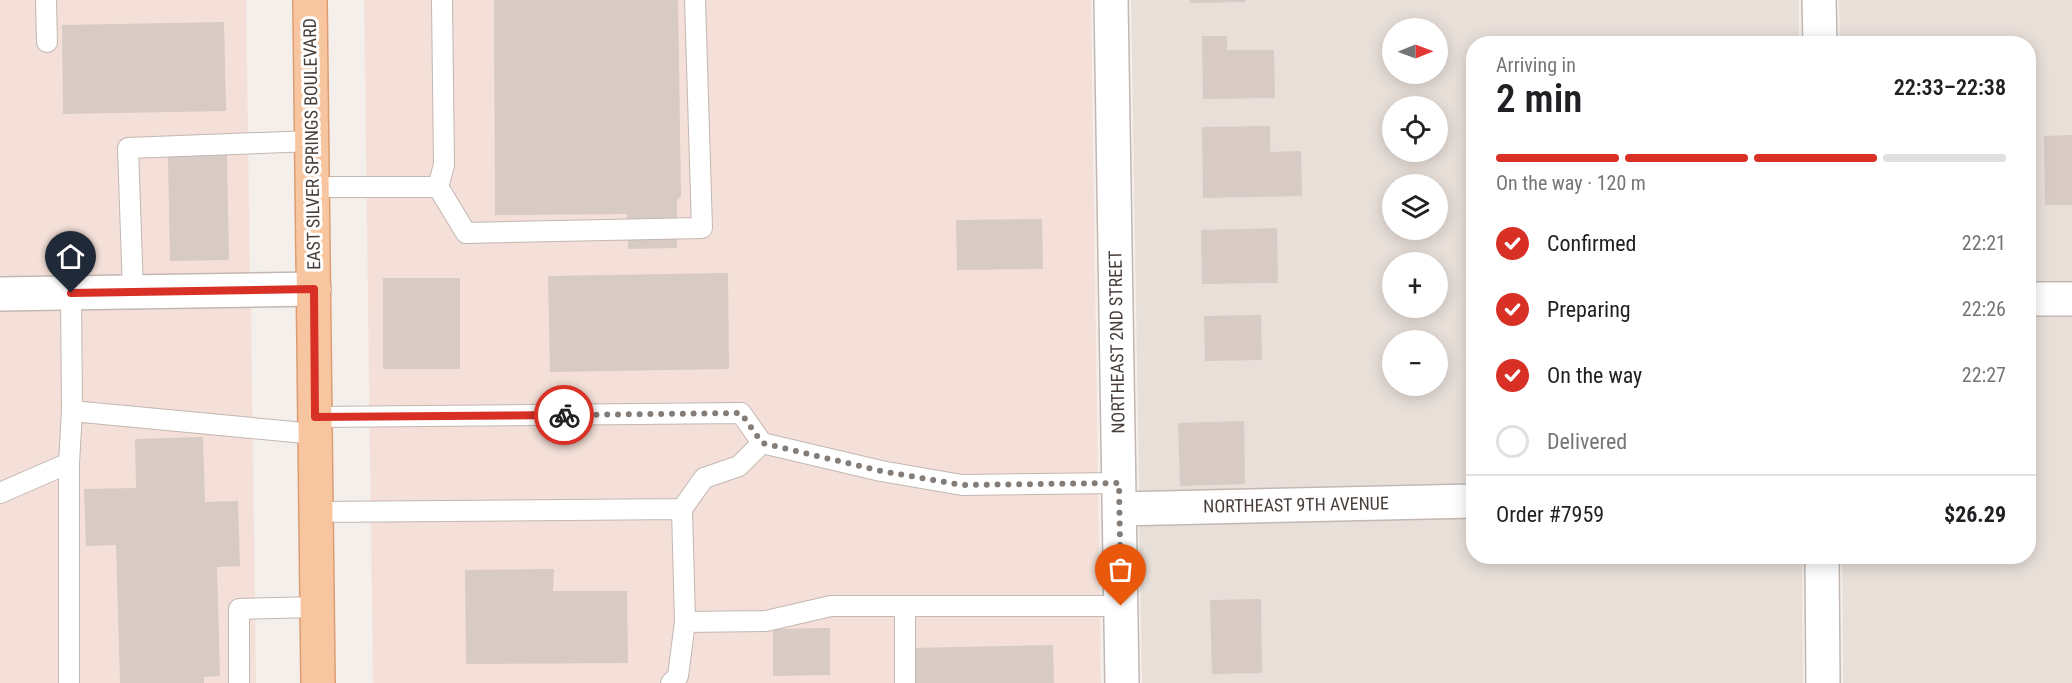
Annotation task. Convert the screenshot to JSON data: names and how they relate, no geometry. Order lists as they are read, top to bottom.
{
  "streets": {
    "main road": ["EAST SILVER SPRINGS BOULEVARD"],
    "street": ["NORTHEAST 2ND STREET", "NORTHEAST 9TH AVENUE"]
  },
  "crossings": [
    ["NORTHEAST 2ND STREET", "NORTHEAST 9TH AVENUE"]
  ],
  "north": "right",
  "page": {
    "map_buttons": ["+", "−"],
    "heading": ["2 min", "Arriving in", "22:33–22:38"],
    "panel": ["Order #7959", "$26.29"],
    "bar": "On the way · 120 m",
    "list": [
      ["Confirmed", "22:21"],
      ["Preparing", "22:26"],
      ["On the way", "22:27"],
      "Delivered"
    ]
  }
}
